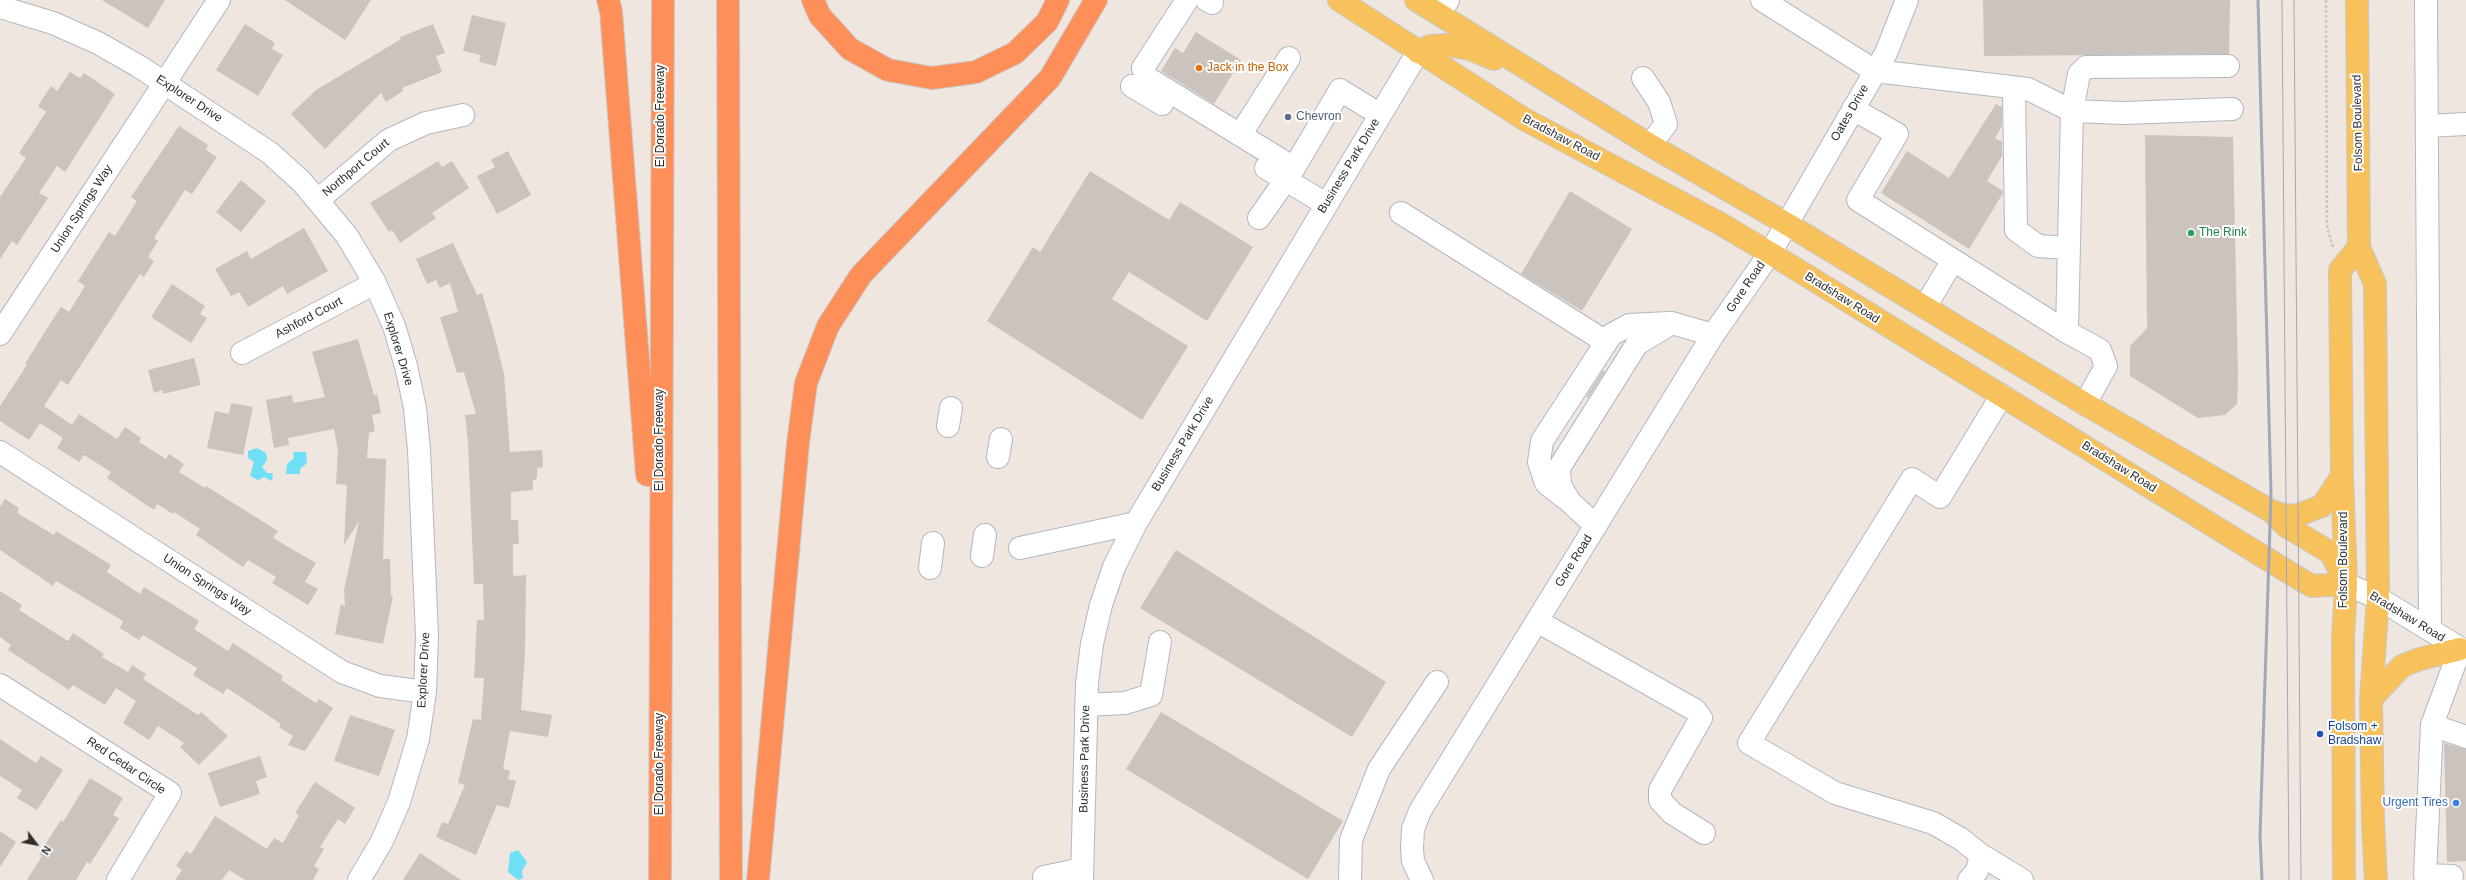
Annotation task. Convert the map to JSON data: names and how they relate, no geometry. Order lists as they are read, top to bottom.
{
  "streets": {
    "highway": ["El Dorado Freeway"],
    "main road": ["Folsom Boulevard", "Bradshaw Road"],
    "street": [
      "Explorer Drive",
      "Oates Drive",
      "Business Park Drive",
      "Northport Court",
      "Union Springs Way",
      "Gore Road",
      "Ashford Court",
      "Red Cedar Circle"
    ]
  },
  "crossings": [
    ["Explorer Drive", "Northport Court"],
    ["Explorer Drive", "Union Springs Way"],
    ["Explorer Drive", "Ashford Court"],
    ["Oates Drive", "Bradshaw Road"],
    ["Oates Drive", "Gore Road"],
    ["Folsom Boulevard", "Bradshaw Road"],
    ["Bradshaw Road", "Business Park Drive"],
    ["Bradshaw Road", "Gore Road"]
  ],
  "places": [
    "Jack in the Box",
    "Chevron",
    "The Rink",
    "Folsom + Bradshaw",
    "Urgent Tires"
  ],
  "north": "bottom right"
}
